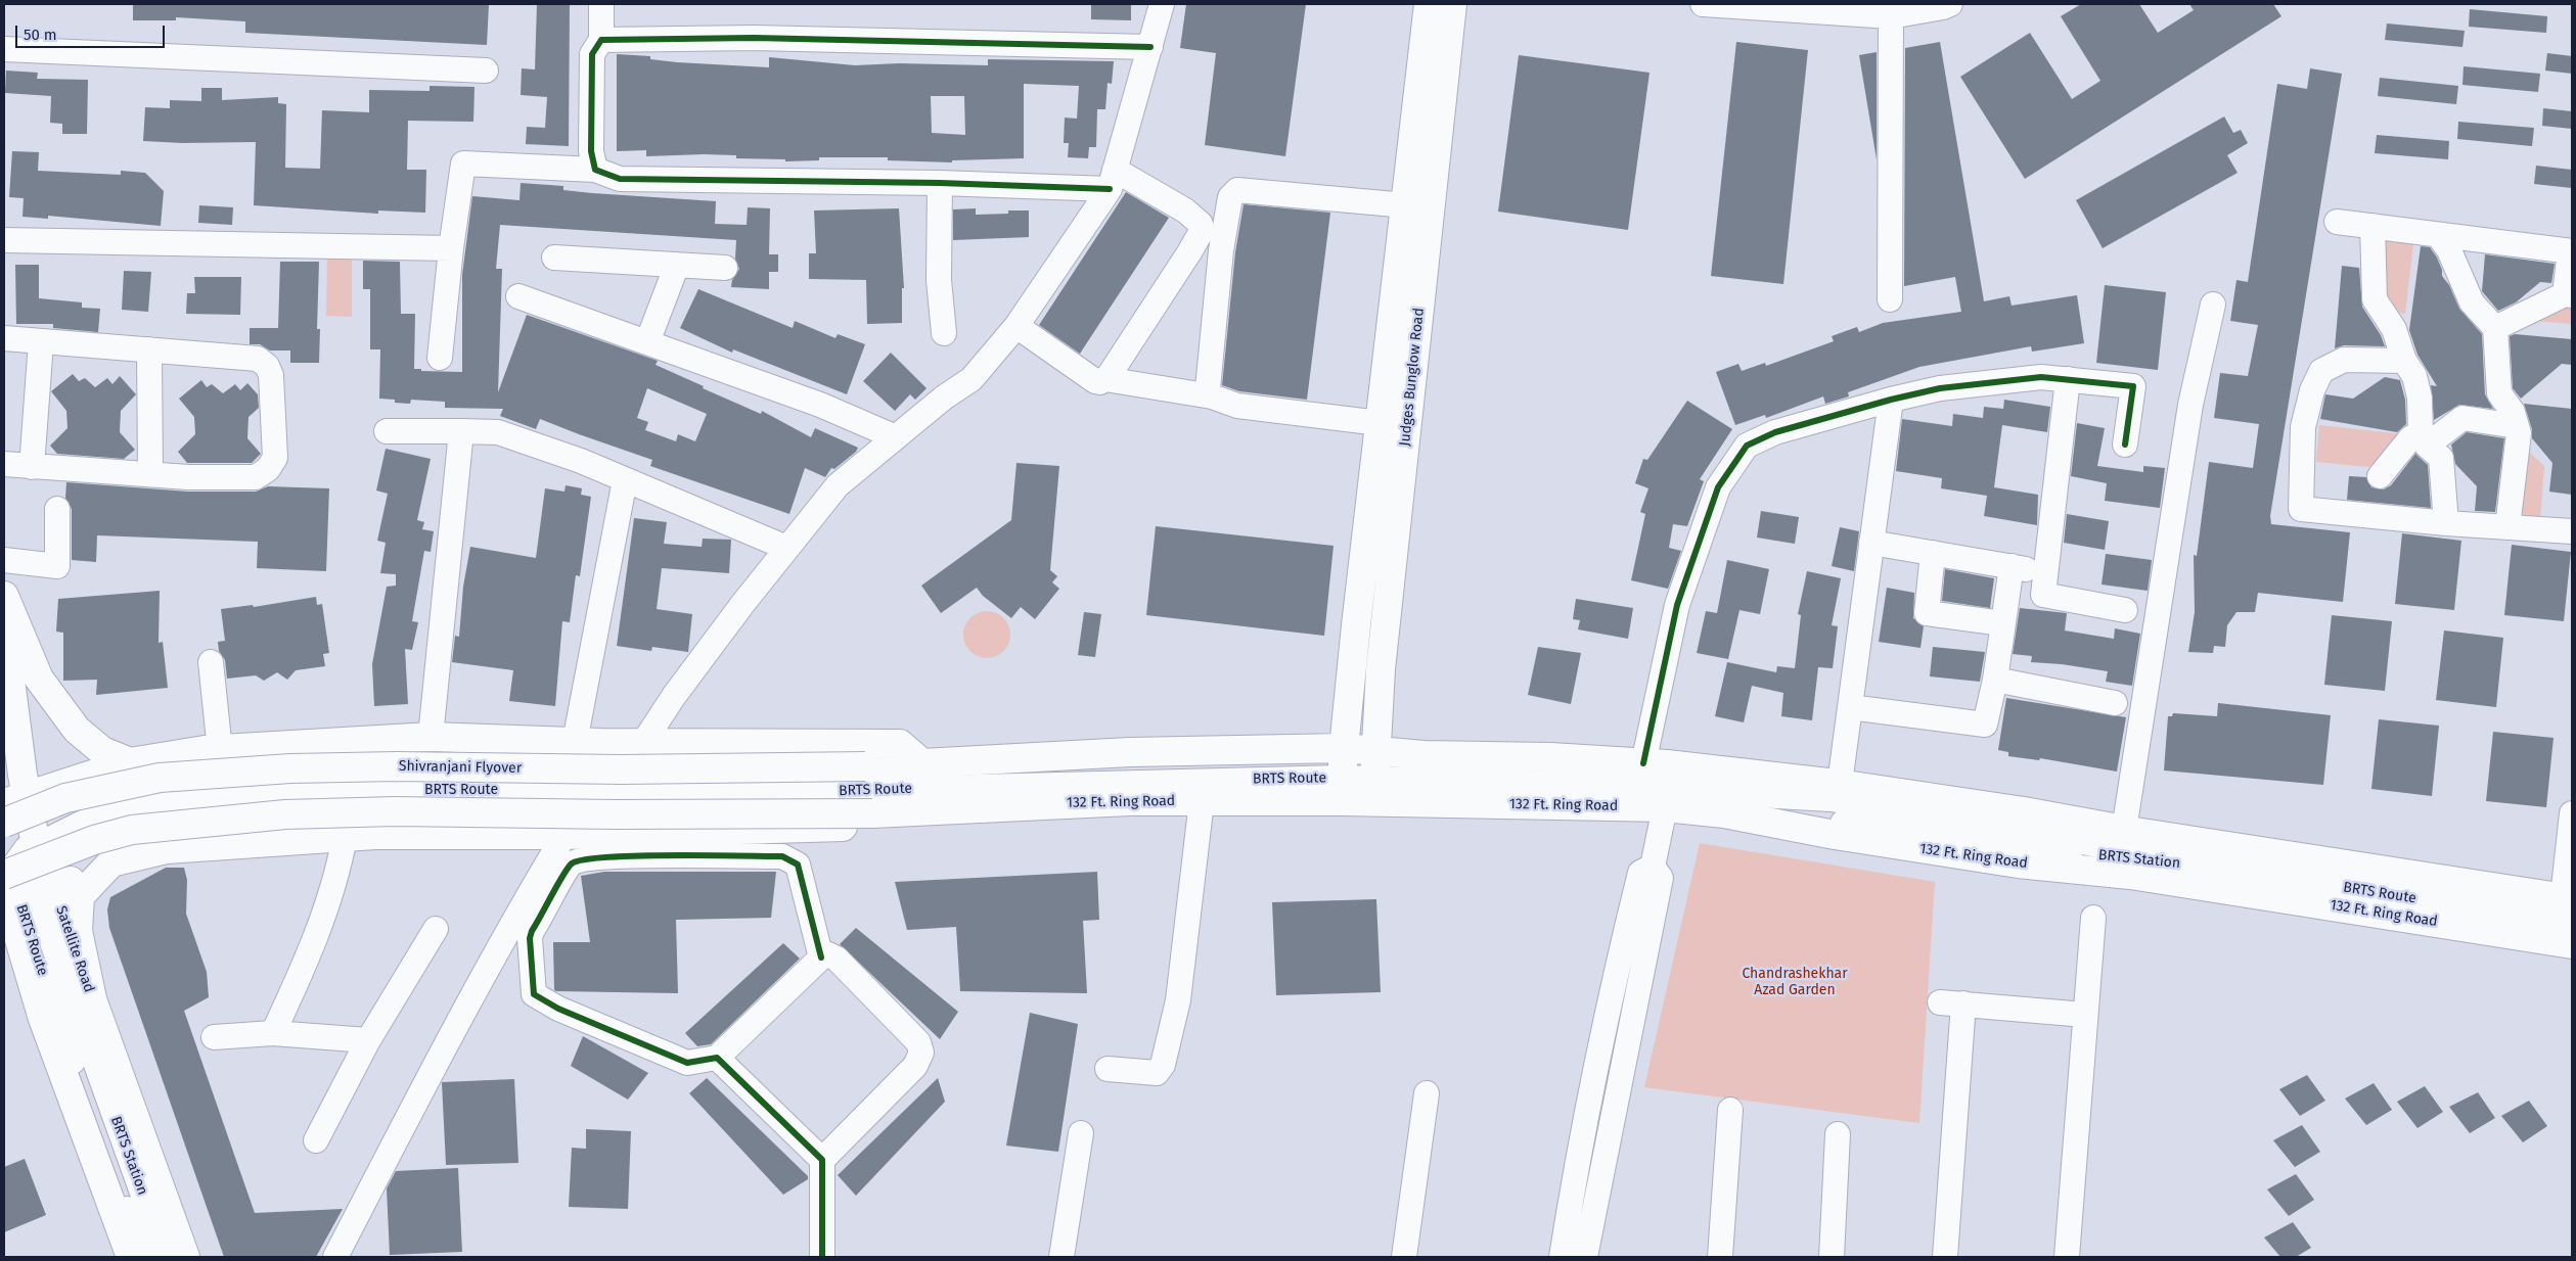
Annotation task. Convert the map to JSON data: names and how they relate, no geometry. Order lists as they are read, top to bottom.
{
  "streets": {
    "main road": [
      "Judges Bunglow Road",
      "Shivranjani Flyover",
      "132 Ft. Ring Road",
      "Satellite Road"
    ],
    "street": ["BRTS Route", "BRTS Station"]
  },
  "crossings": [
    ["Judges Bunglow Road", "BRTS Route"],
    ["Judges Bunglow Road", "132 Ft. Ring Road"],
    ["Judges Bunglow Road", "BRTS Station"],
    ["BRTS Route", "132 Ft. Ring Road"],
    ["BRTS Route", "BRTS Station"],
    ["BRTS Route", "Satellite Road"],
    ["132 Ft. Ring Road", "BRTS Station"]
  ],
  "parks": ["Chandrashekhar Azad Garden"],
  "scale_bar": "50 m"
}
